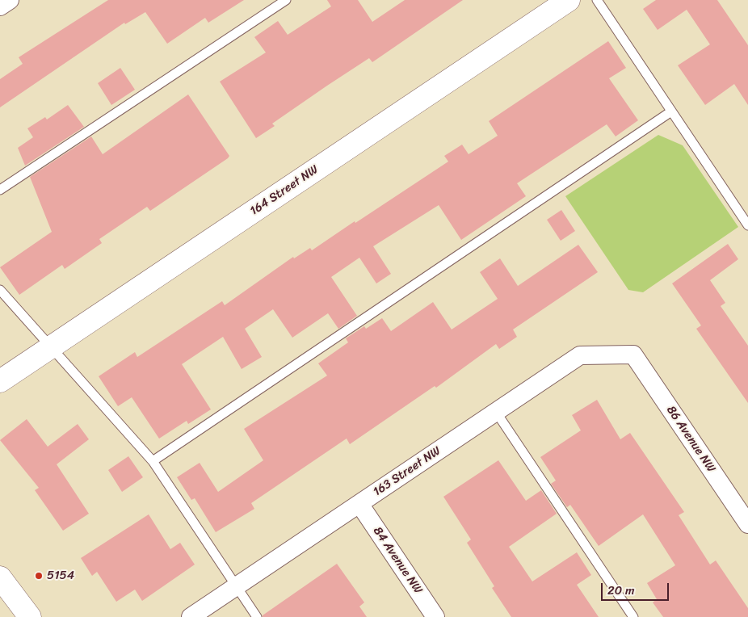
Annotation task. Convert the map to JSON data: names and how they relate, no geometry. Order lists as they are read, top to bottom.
{
  "streets": {
    "street": [
      "164 Street NW",
      "86 Avenue NW",
      "163 Street NW",
      "84 Avenue NW"
    ]
  },
  "crossings": [
    ["86 Avenue NW", "163 Street NW"],
    ["163 Street NW", "84 Avenue NW"]
  ],
  "places": ["5154"],
  "scale_bar": "20 m"
}
